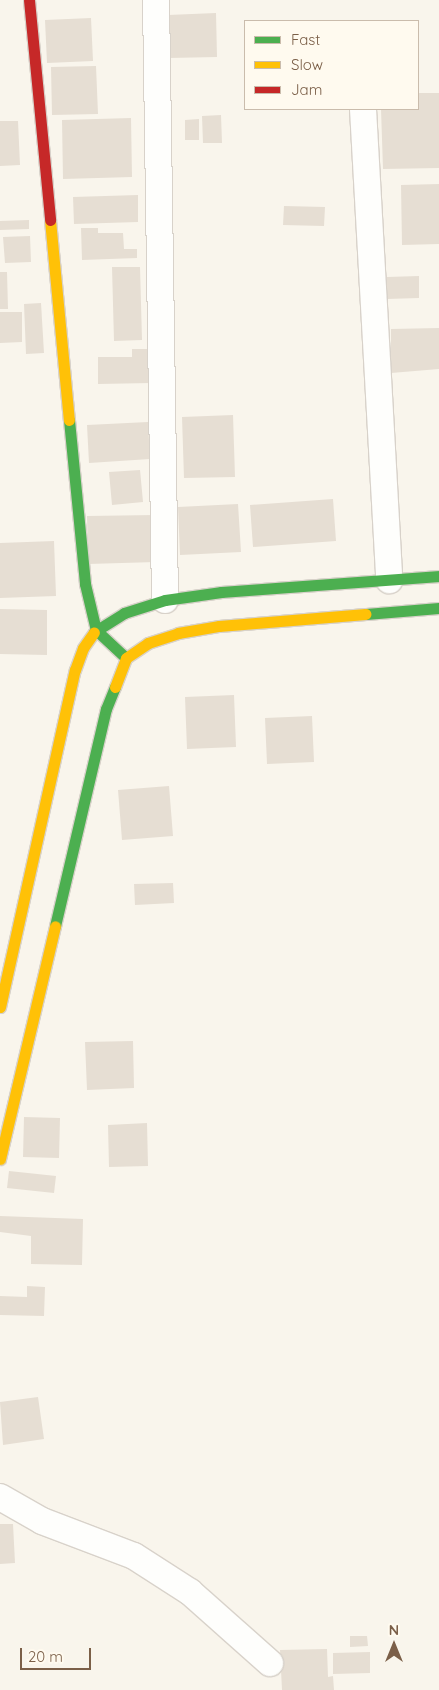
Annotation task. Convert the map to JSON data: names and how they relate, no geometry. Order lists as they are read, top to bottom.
{
  "legend": ["Fast", "Slow", "Jam"],
  "scale_bar": "20 m",
  "north": "top"
}
